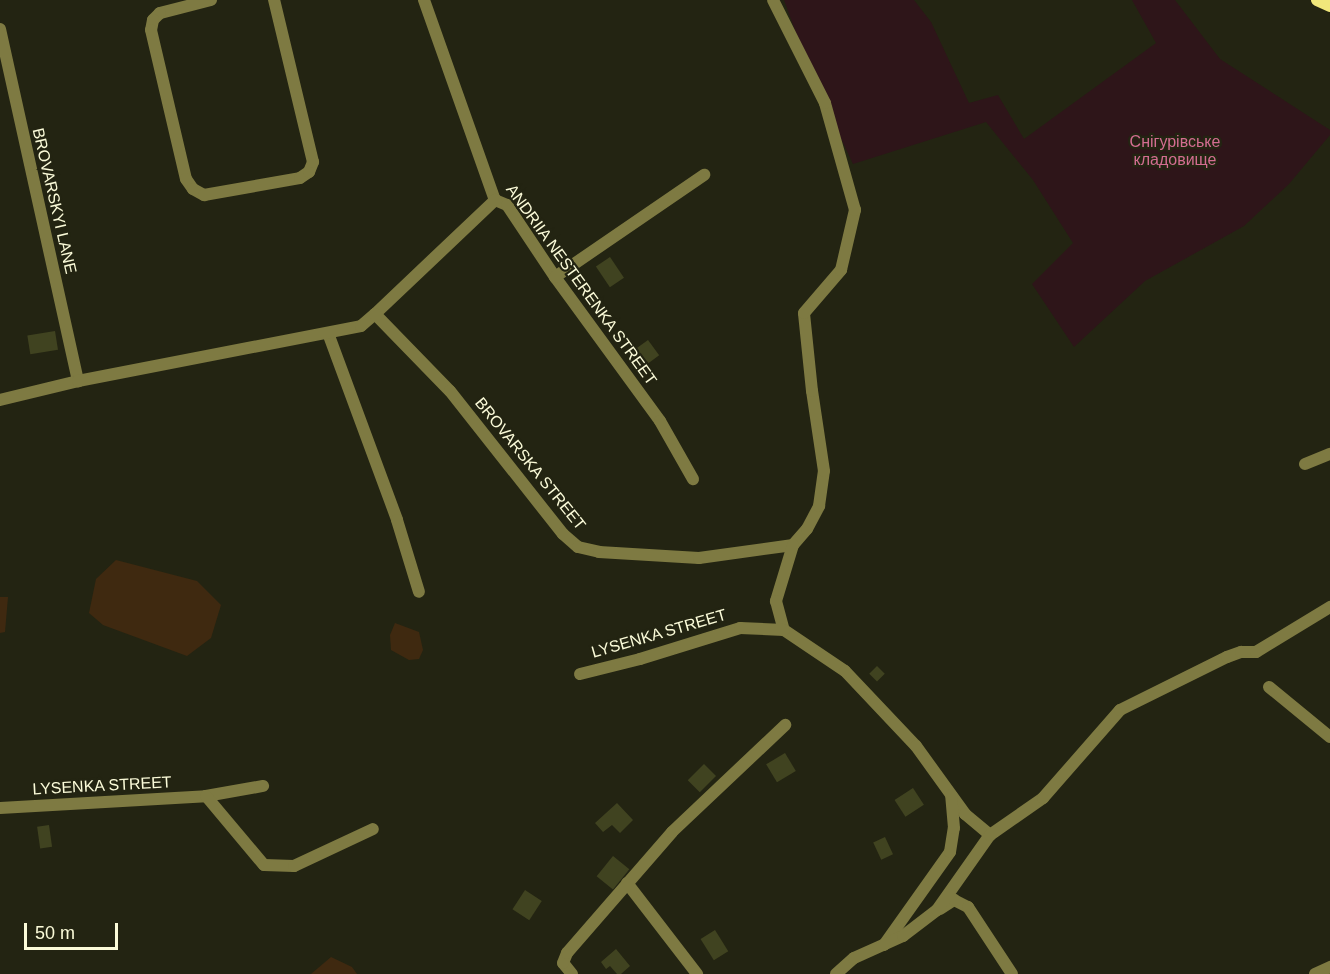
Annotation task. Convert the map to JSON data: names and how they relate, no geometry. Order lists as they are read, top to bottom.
{
  "streets": {
    "street": [
      "BROVARSKYI LANE",
      "ANDRIIA NESTERENKA STREET",
      "BROVARSKA STREET",
      "LYSENKA STREET"
    ]
  },
  "parks": ["Снігурівське кладовище"],
  "scale_bar": "50 m"
}
